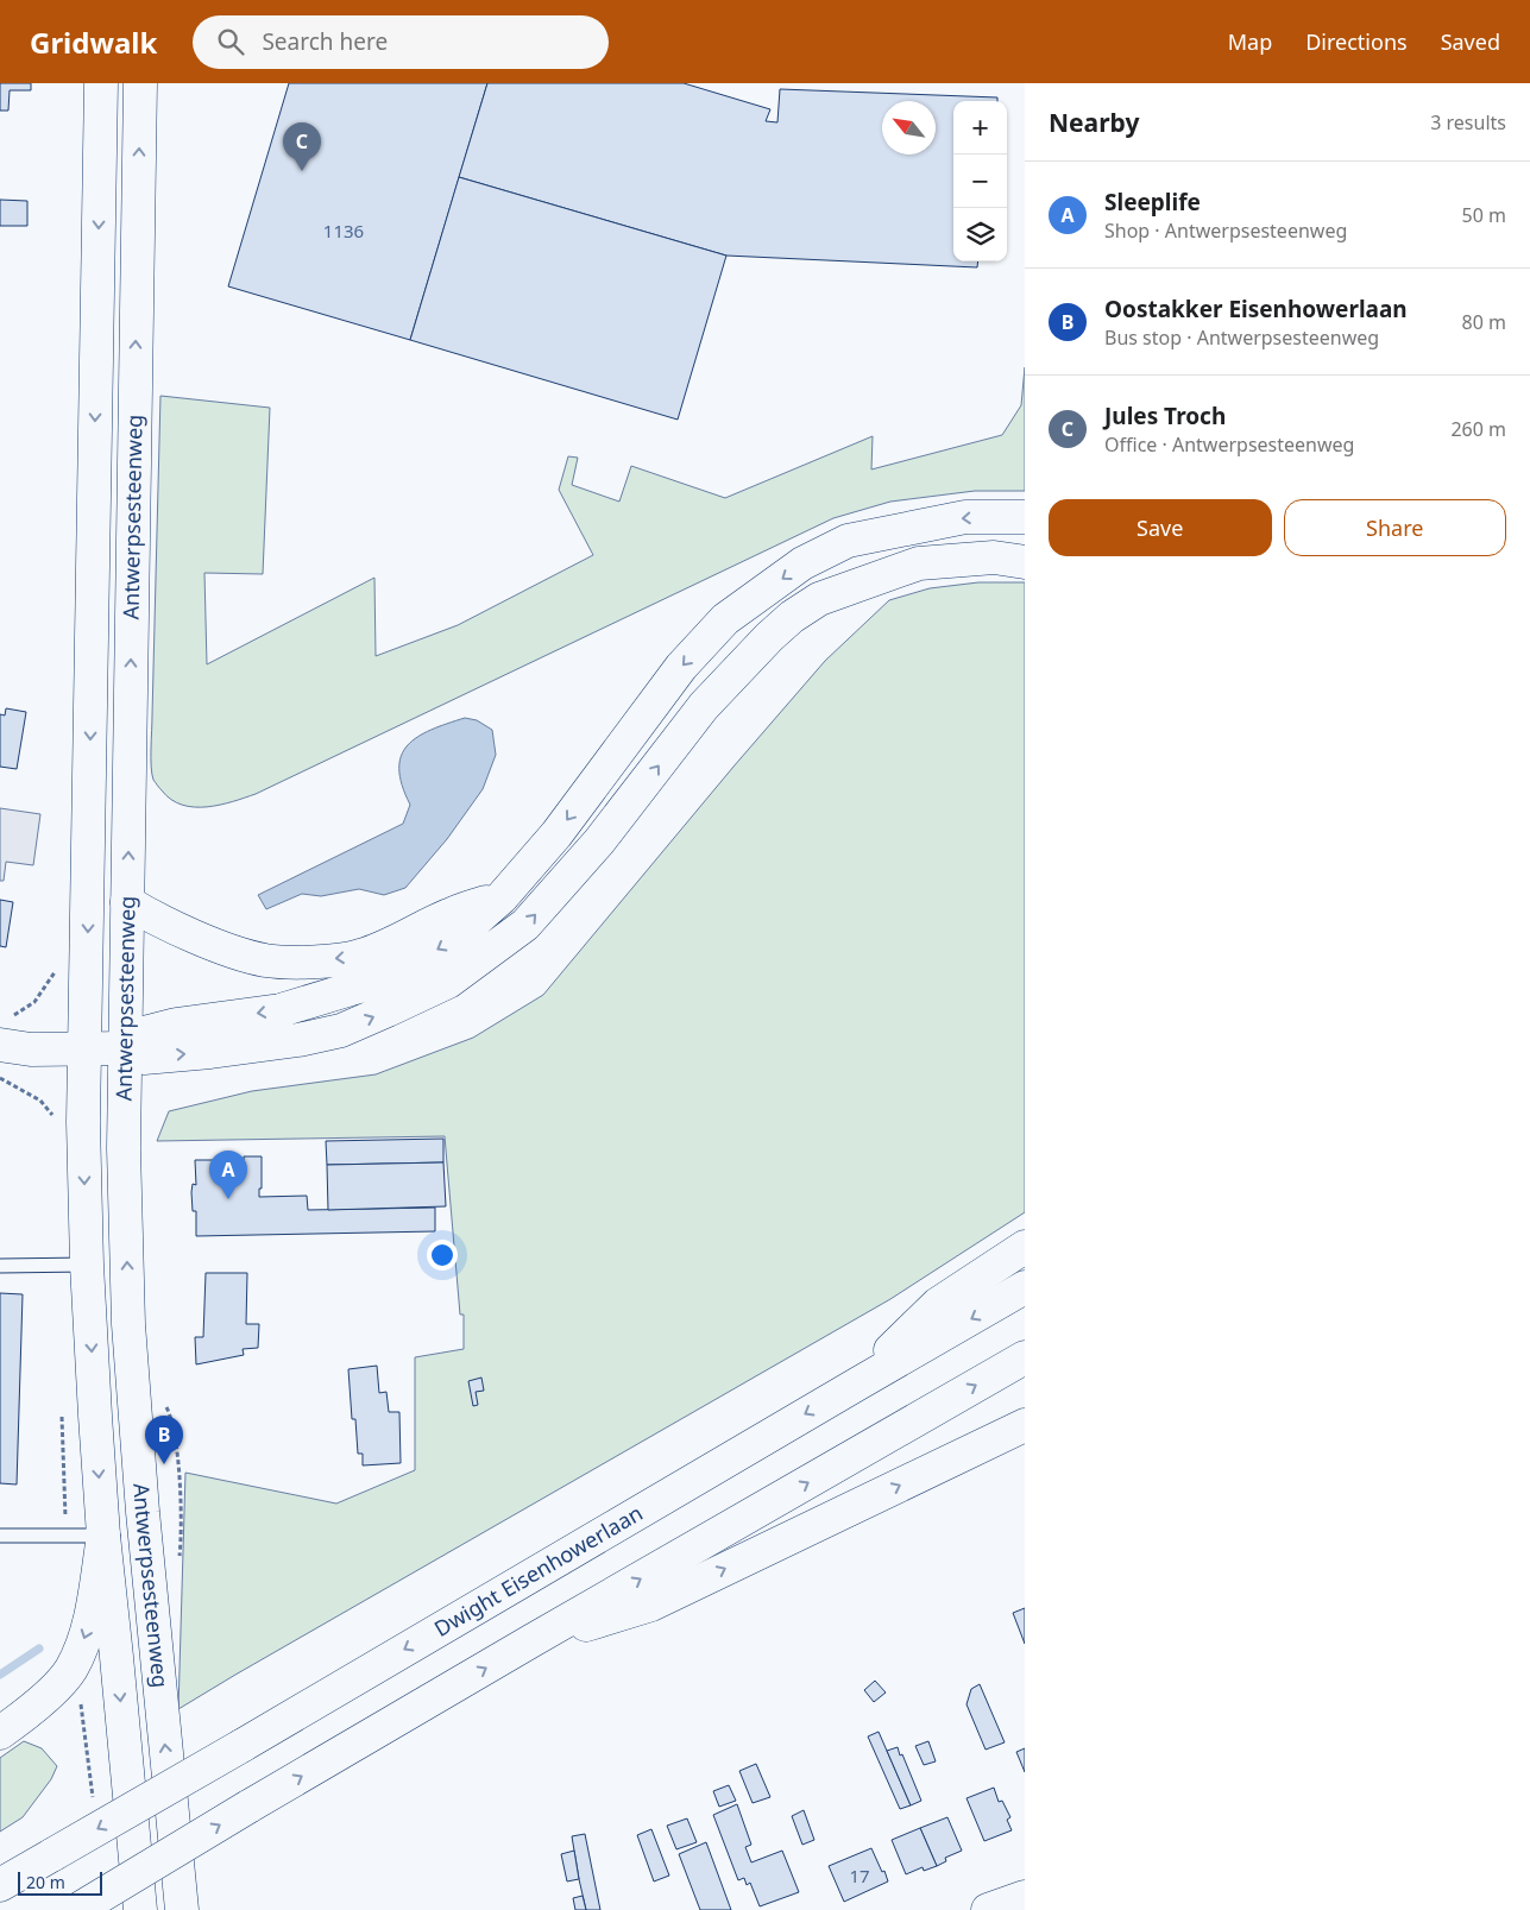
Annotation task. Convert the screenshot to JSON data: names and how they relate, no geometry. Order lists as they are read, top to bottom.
{
  "streets": {
    "main road": ["Antwerpsesteenweg", "Dwight Eisenhowerlaan"]
  },
  "house_numbers": ["1136", "17"],
  "scale_bar": "20 m",
  "north": "top left",
  "page": {
    "header": "Gridwalk",
    "search": "Search here",
    "nav": ["Map", "Directions", "Saved"],
    "heading": ["Nearby", "3 results"],
    "map_buttons": ["+", "−"],
    "pins": ["C", "A", "B"],
    "list": [
      {
        "mark": "A",
        "name": "Sleeplife",
        "note": "Shop · Antwerpsesteenweg",
        "value": "50 m"
      },
      {
        "mark": "B",
        "name": "Oostakker Eisenhowerlaan",
        "note": "Bus stop · Antwerpsesteenweg",
        "value": "80 m"
      },
      {
        "mark": "C",
        "name": "Jules Troch",
        "note": "Office · Antwerpsesteenweg",
        "value": "260 m"
      }
    ],
    "buttons": ["Save", "Share"],
    "scale": "20 m"
  }
}
